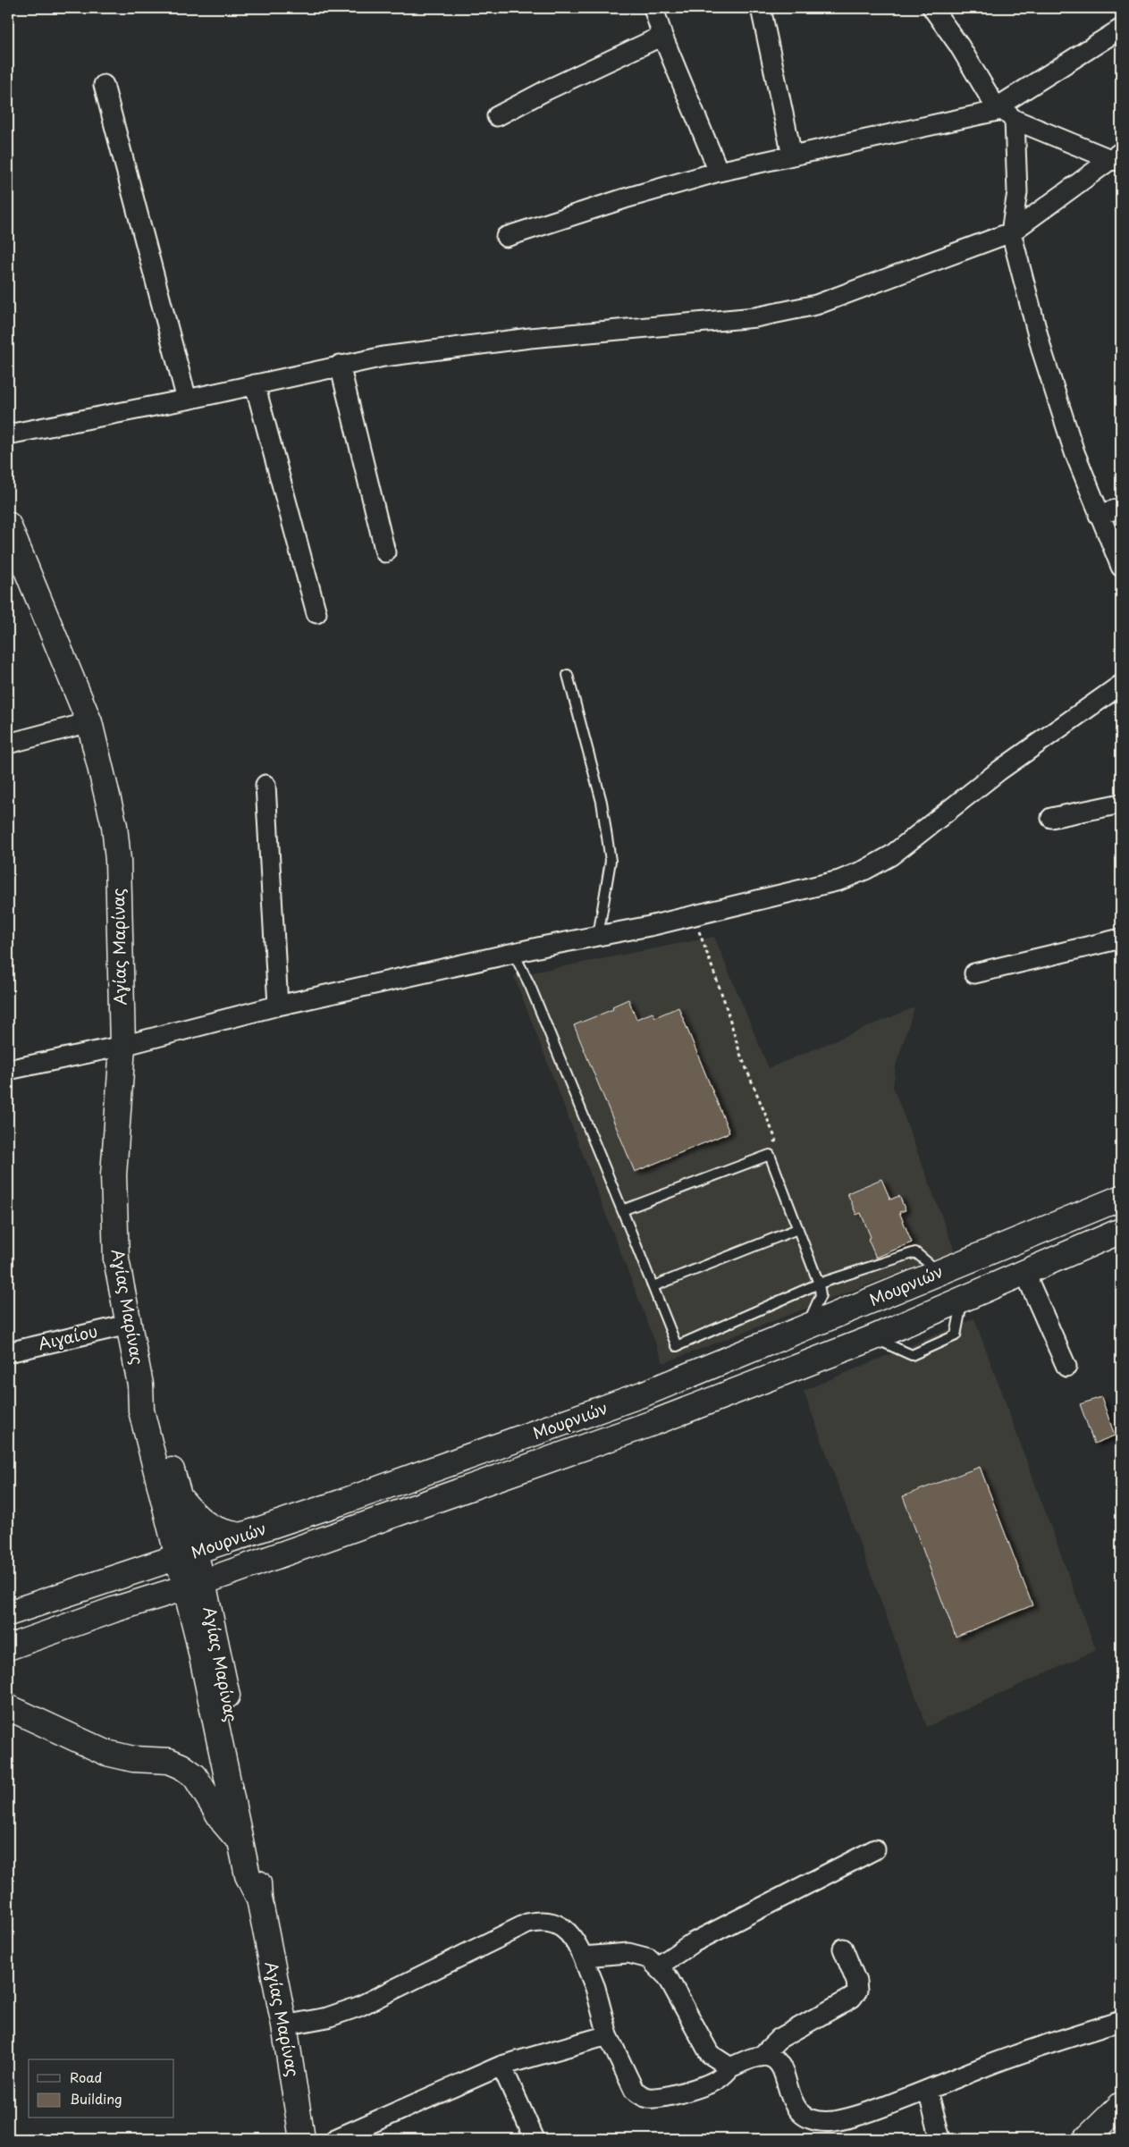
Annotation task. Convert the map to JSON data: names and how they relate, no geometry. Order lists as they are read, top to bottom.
{
  "streets": {
    "main road": ["Αγίας Μαρίνας", "Μουρνιών"],
    "street": ["Αιγαίου"]
  },
  "crossings": [
    ["Αγίας Μαρίνας", "Μουρνιών"],
    ["Αγίας Μαρίνας", "Αιγαίου"]
  ],
  "legend": ["Road", "Building"]
}
